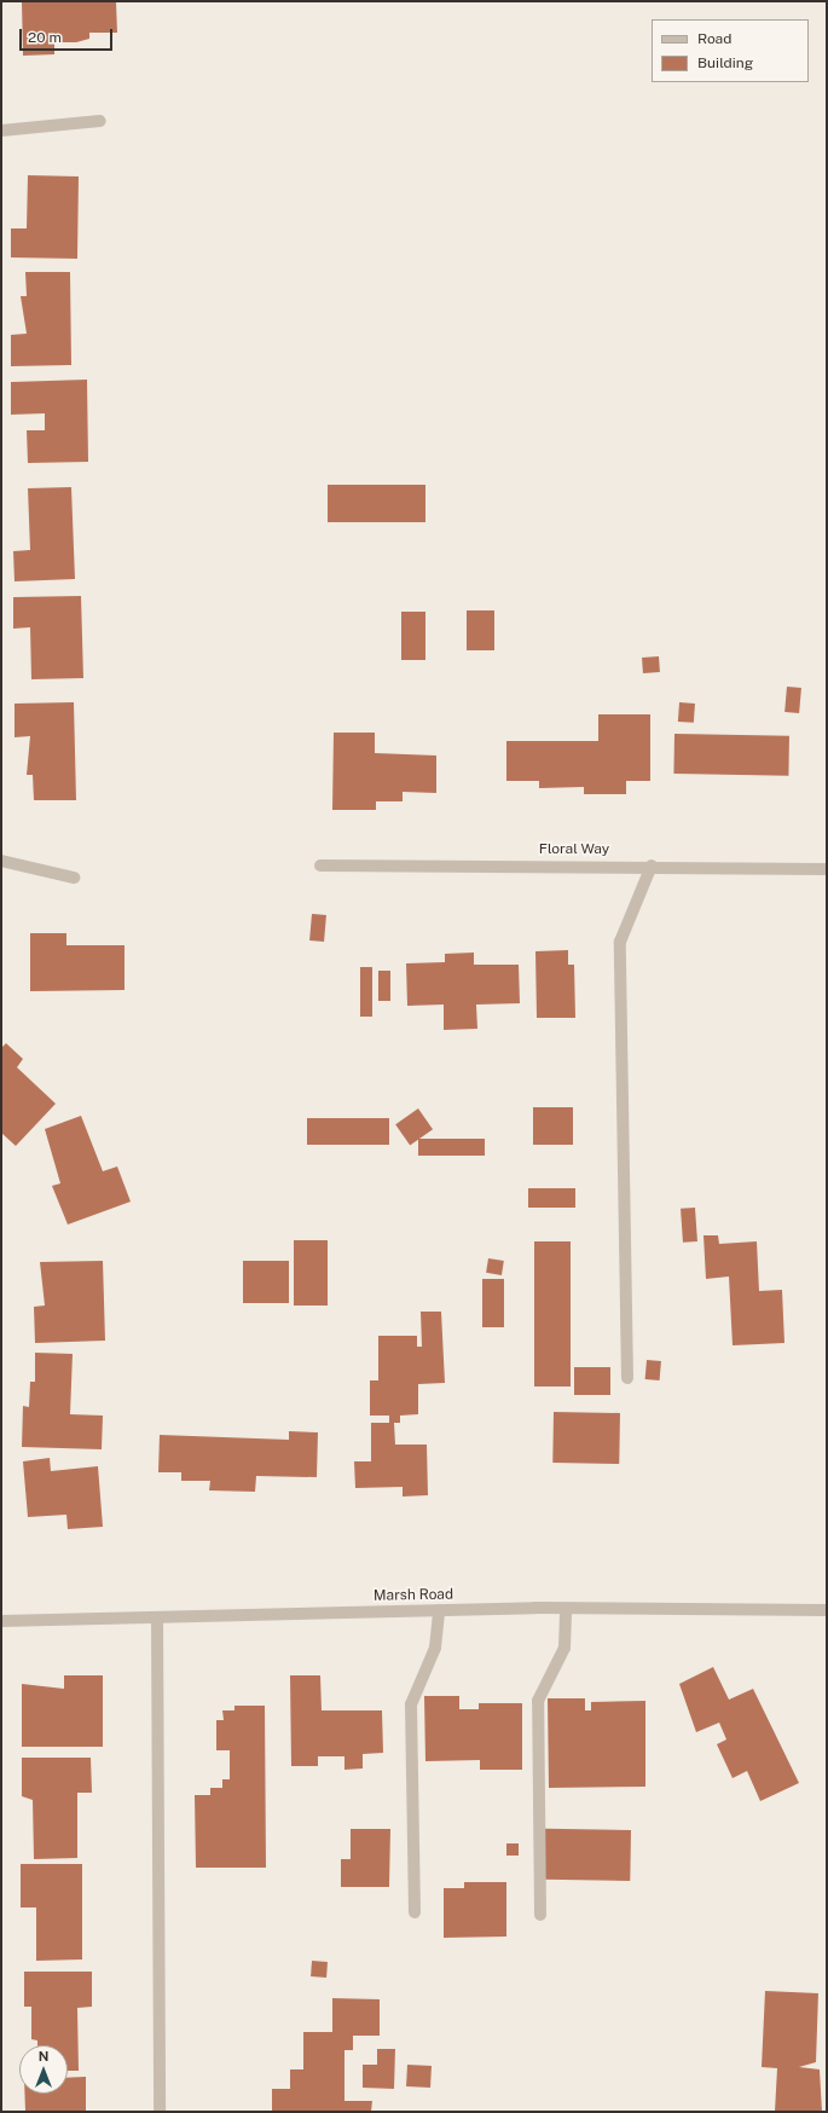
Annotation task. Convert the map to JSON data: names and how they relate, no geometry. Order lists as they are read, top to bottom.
{
  "streets": {
    "street": ["Floral Way", "Marsh Road"]
  },
  "legend": ["Road", "Building"],
  "scale_bar": "20 m",
  "north": "top"
}
